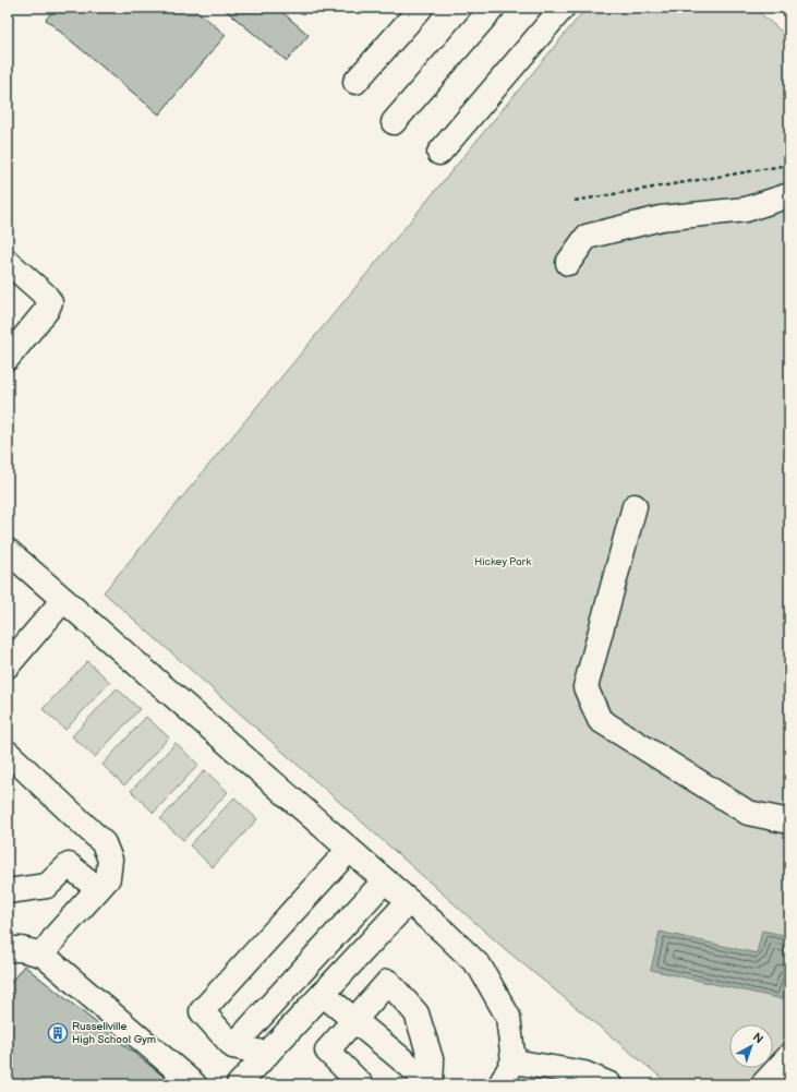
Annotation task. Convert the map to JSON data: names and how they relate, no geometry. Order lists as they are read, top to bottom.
{
  "parks": ["Hickey Park"],
  "places": {
    "building": ["Russellville High School Gym"]
  },
  "north": "top right"
}
